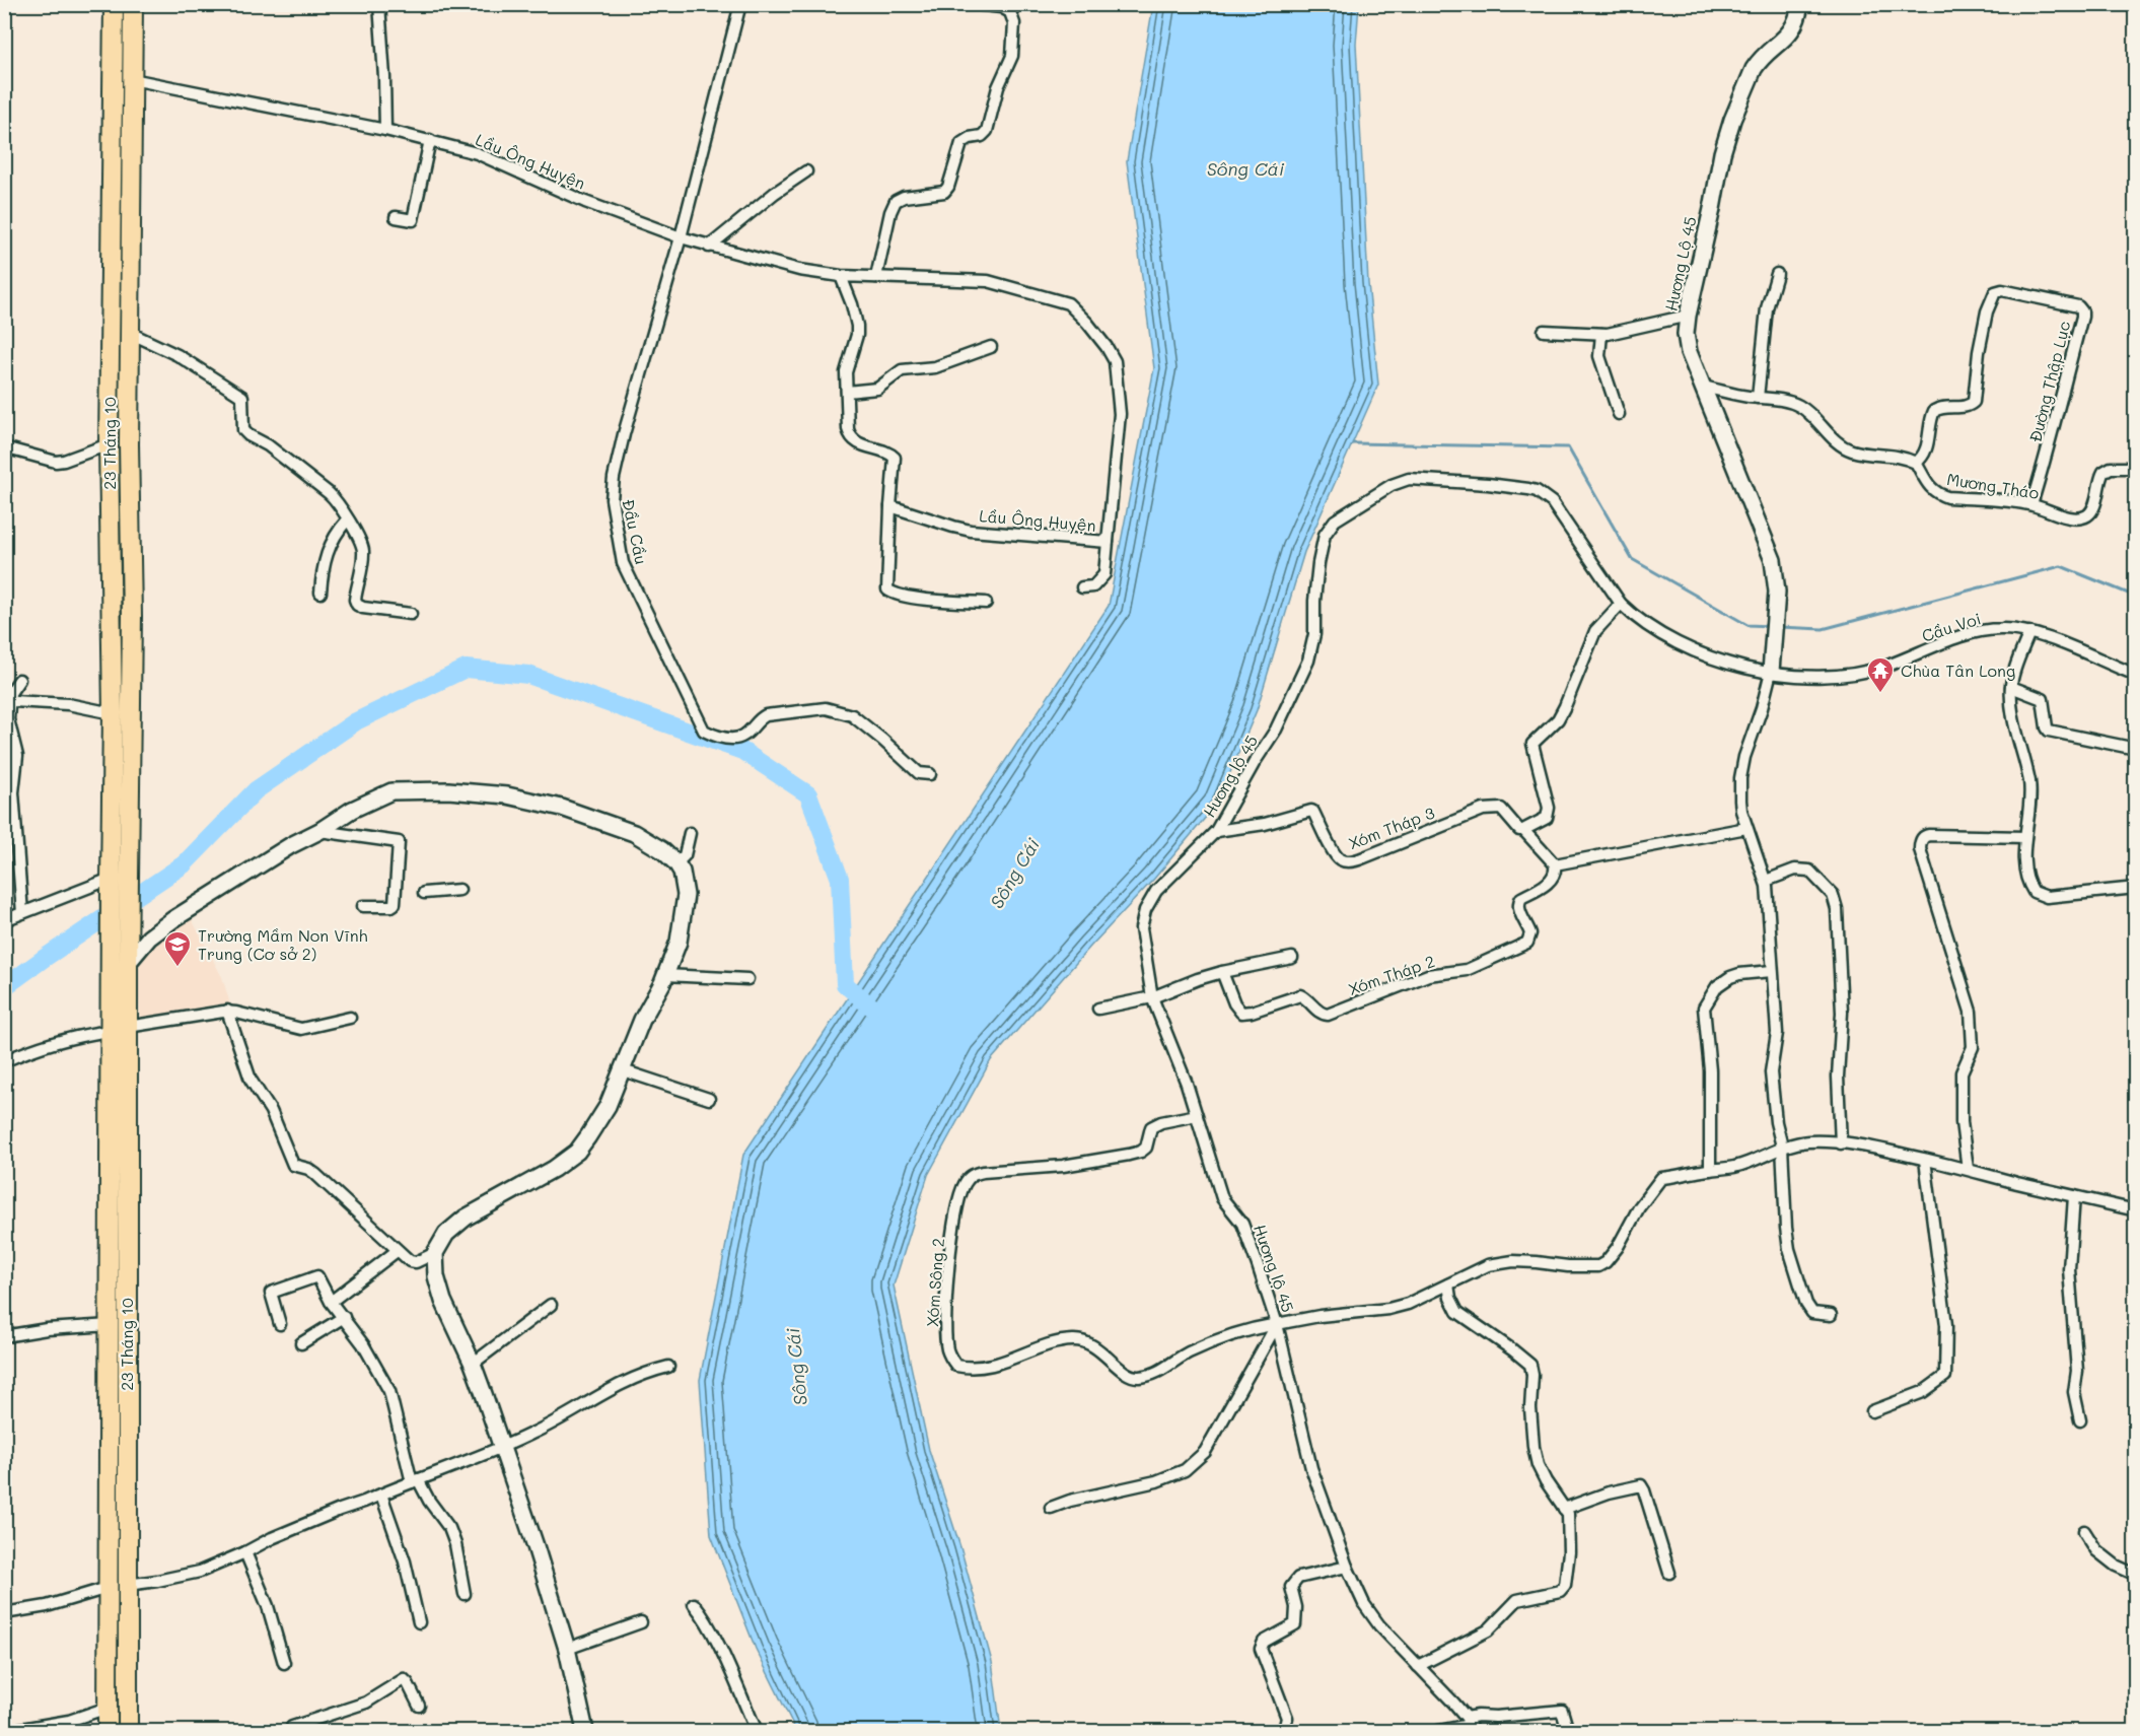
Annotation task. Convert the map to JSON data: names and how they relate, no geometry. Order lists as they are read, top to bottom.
{
  "streets": {
    "main road": ["23 Tháng 10"],
    "street": [
      "Lầu Ông Huyện",
      "Hương Lộ 45",
      "Đường Thập Lục",
      "Mương Tháo",
      "Đầu Cầu",
      "Cầu Voi",
      "Hương lộ 45",
      "Xóm Tháp 3",
      "Xóm Tháp 2",
      "Xóm Sông 2"
    ]
  },
  "crossings": [
    ["Lầu Ông Huyện", "23 Tháng 10"],
    ["Lầu Ông Huyện", "Đầu Cầu"],
    ["Hương Lộ 45", "Cầu Voi"],
    ["Hương Lộ 45", "Hương lộ 45"],
    ["Đường Thập Lục", "Mương Tháo"],
    ["Cầu Voi", "Hương lộ 45"],
    ["Hương lộ 45", "Xóm Tháp 3"],
    ["Hương lộ 45", "Xóm Sông 2"],
    ["Xóm Tháp 3", "Xóm Tháp 2"]
  ],
  "water": ["Sông Cái"],
  "places": {
    "temple": ["Chùa Tân Long"],
    "school or university": ["Trường Mầm Non Vĩnh Trung (Cơ sở 2)"]
  }
}
